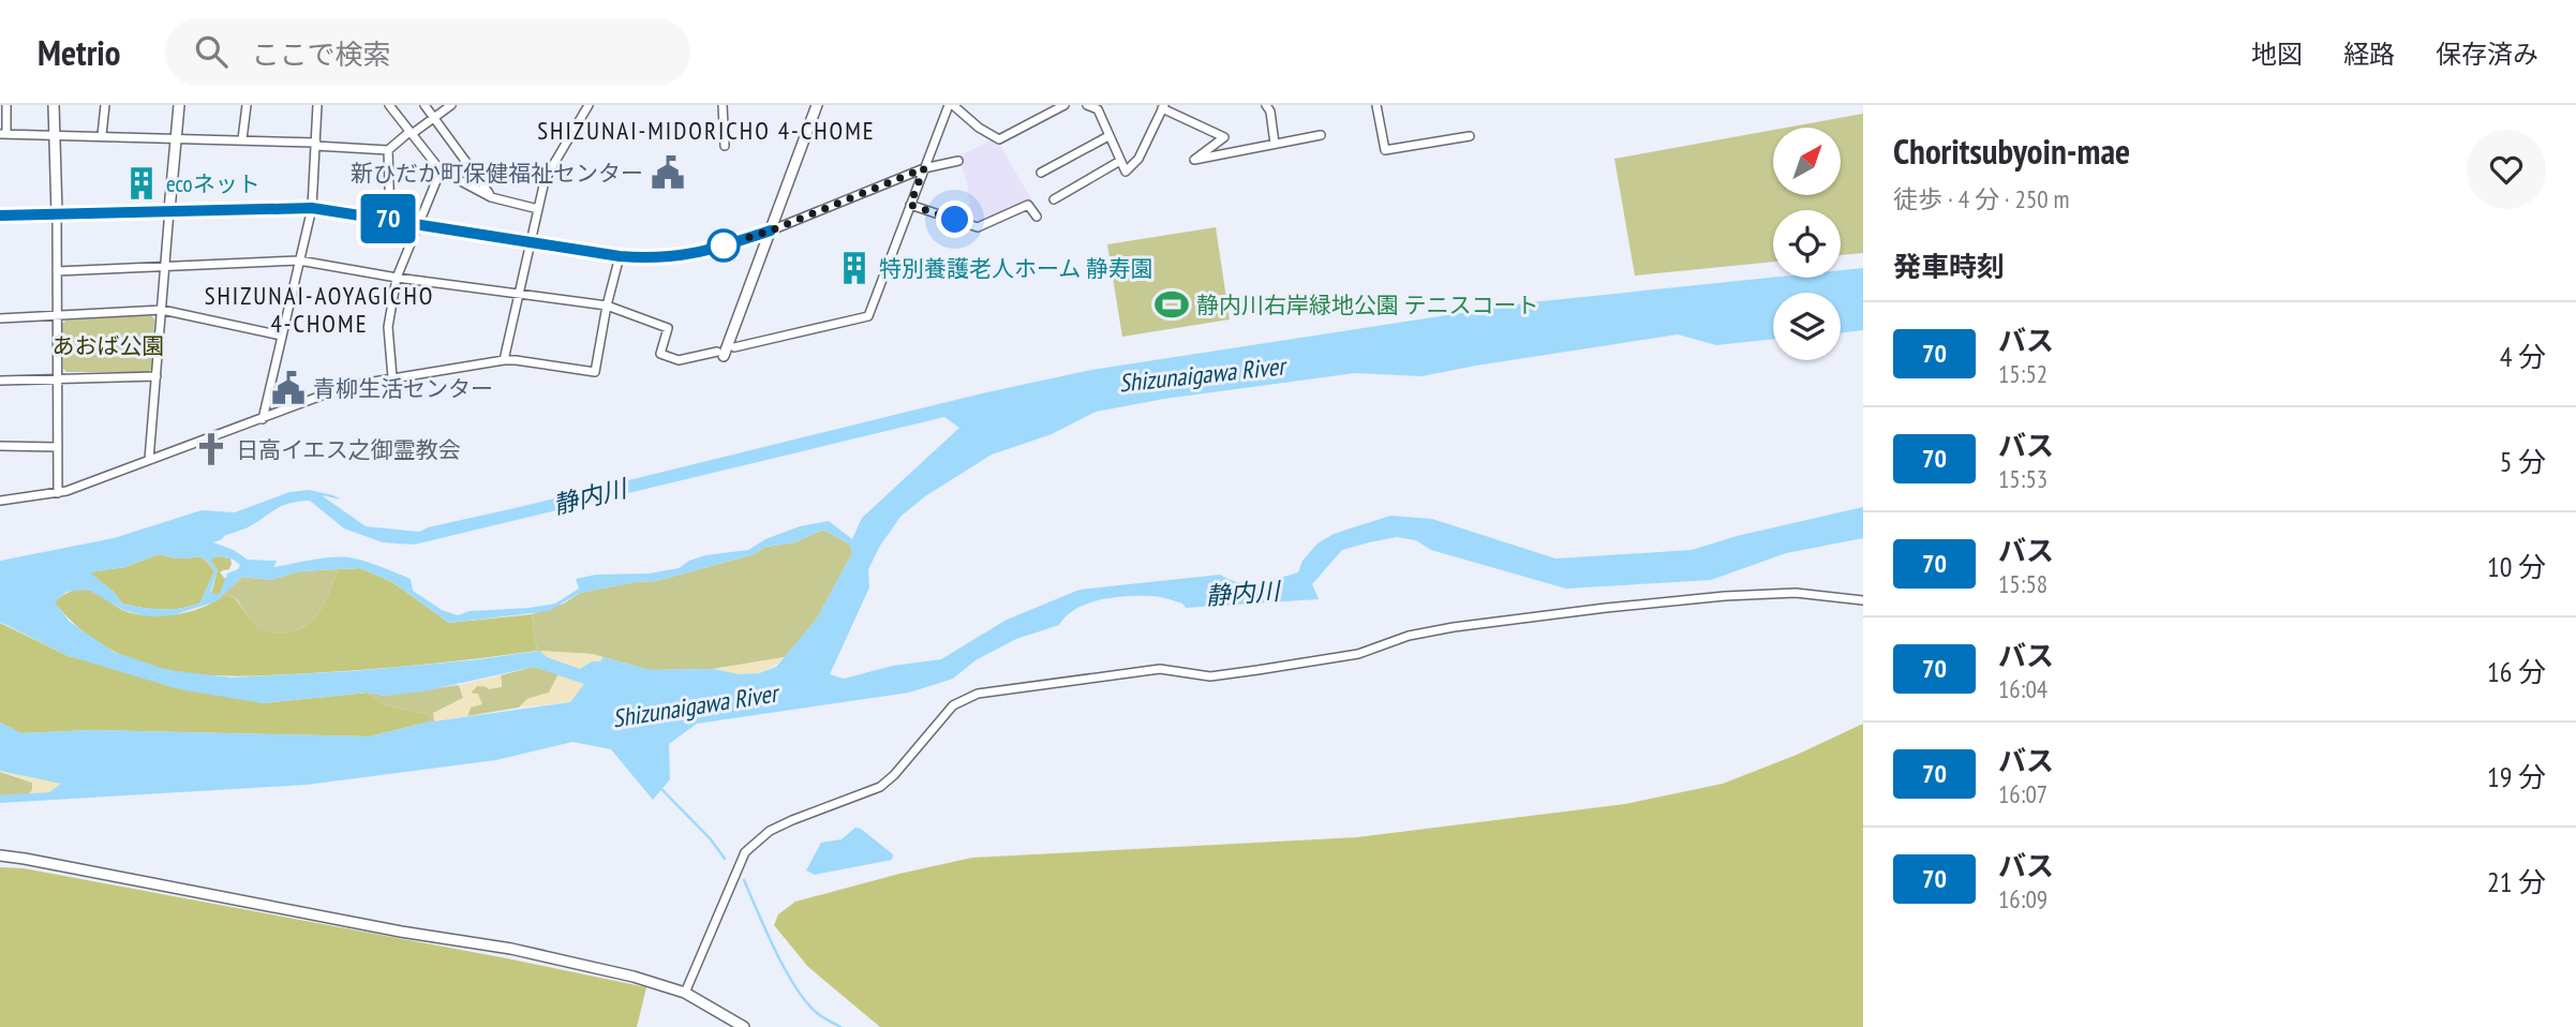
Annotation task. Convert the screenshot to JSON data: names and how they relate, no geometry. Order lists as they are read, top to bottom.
{
  "districts": ["SHIZUNAI-MIDORICHO 4-CHOME", "SHIZUNAI-AOYAGICHO 4-CHOME"],
  "water": ["Shizunaigawa River", "静内川"],
  "parks": ["あおば公園"],
  "places": {
    "public building": ["新ひだか町保健福祉センター", "青柳生活センター"],
    "building": ["ecoネット", "特別養護老人ホーム 静寿園"],
    "sports": ["静内川右岸緑地公園 テニスコート"],
    "church": ["日高イエス之御霊教会"]
  },
  "lines": ["bus line 70"],
  "north": "top right",
  "page": {
    "header": "Metrio",
    "search": "ここで検索",
    "nav": ["地図", "経路", "保存済み"],
    "on_map": "70",
    "heading": [
      ["Choritsubyoin-mae", "徒歩 · 4 分 · 250 m"],
      "発車時刻"
    ],
    "list": [
      {
        "mark": "70",
        "name": "バス",
        "note": "15:52",
        "value": "4 分"
      },
      {
        "mark": "70",
        "name": "バス",
        "note": "15:53",
        "value": "5 分"
      },
      {
        "mark": "70",
        "name": "バス",
        "note": "15:58",
        "value": "10 分"
      },
      {
        "mark": "70",
        "name": "バス",
        "note": "16:04",
        "value": "16 分"
      },
      {
        "mark": "70",
        "name": "バス",
        "note": "16:07",
        "value": "19 分"
      },
      {
        "mark": "70",
        "name": "バス",
        "note": "16:09",
        "value": "21 分"
      }
    ]
  }
}
